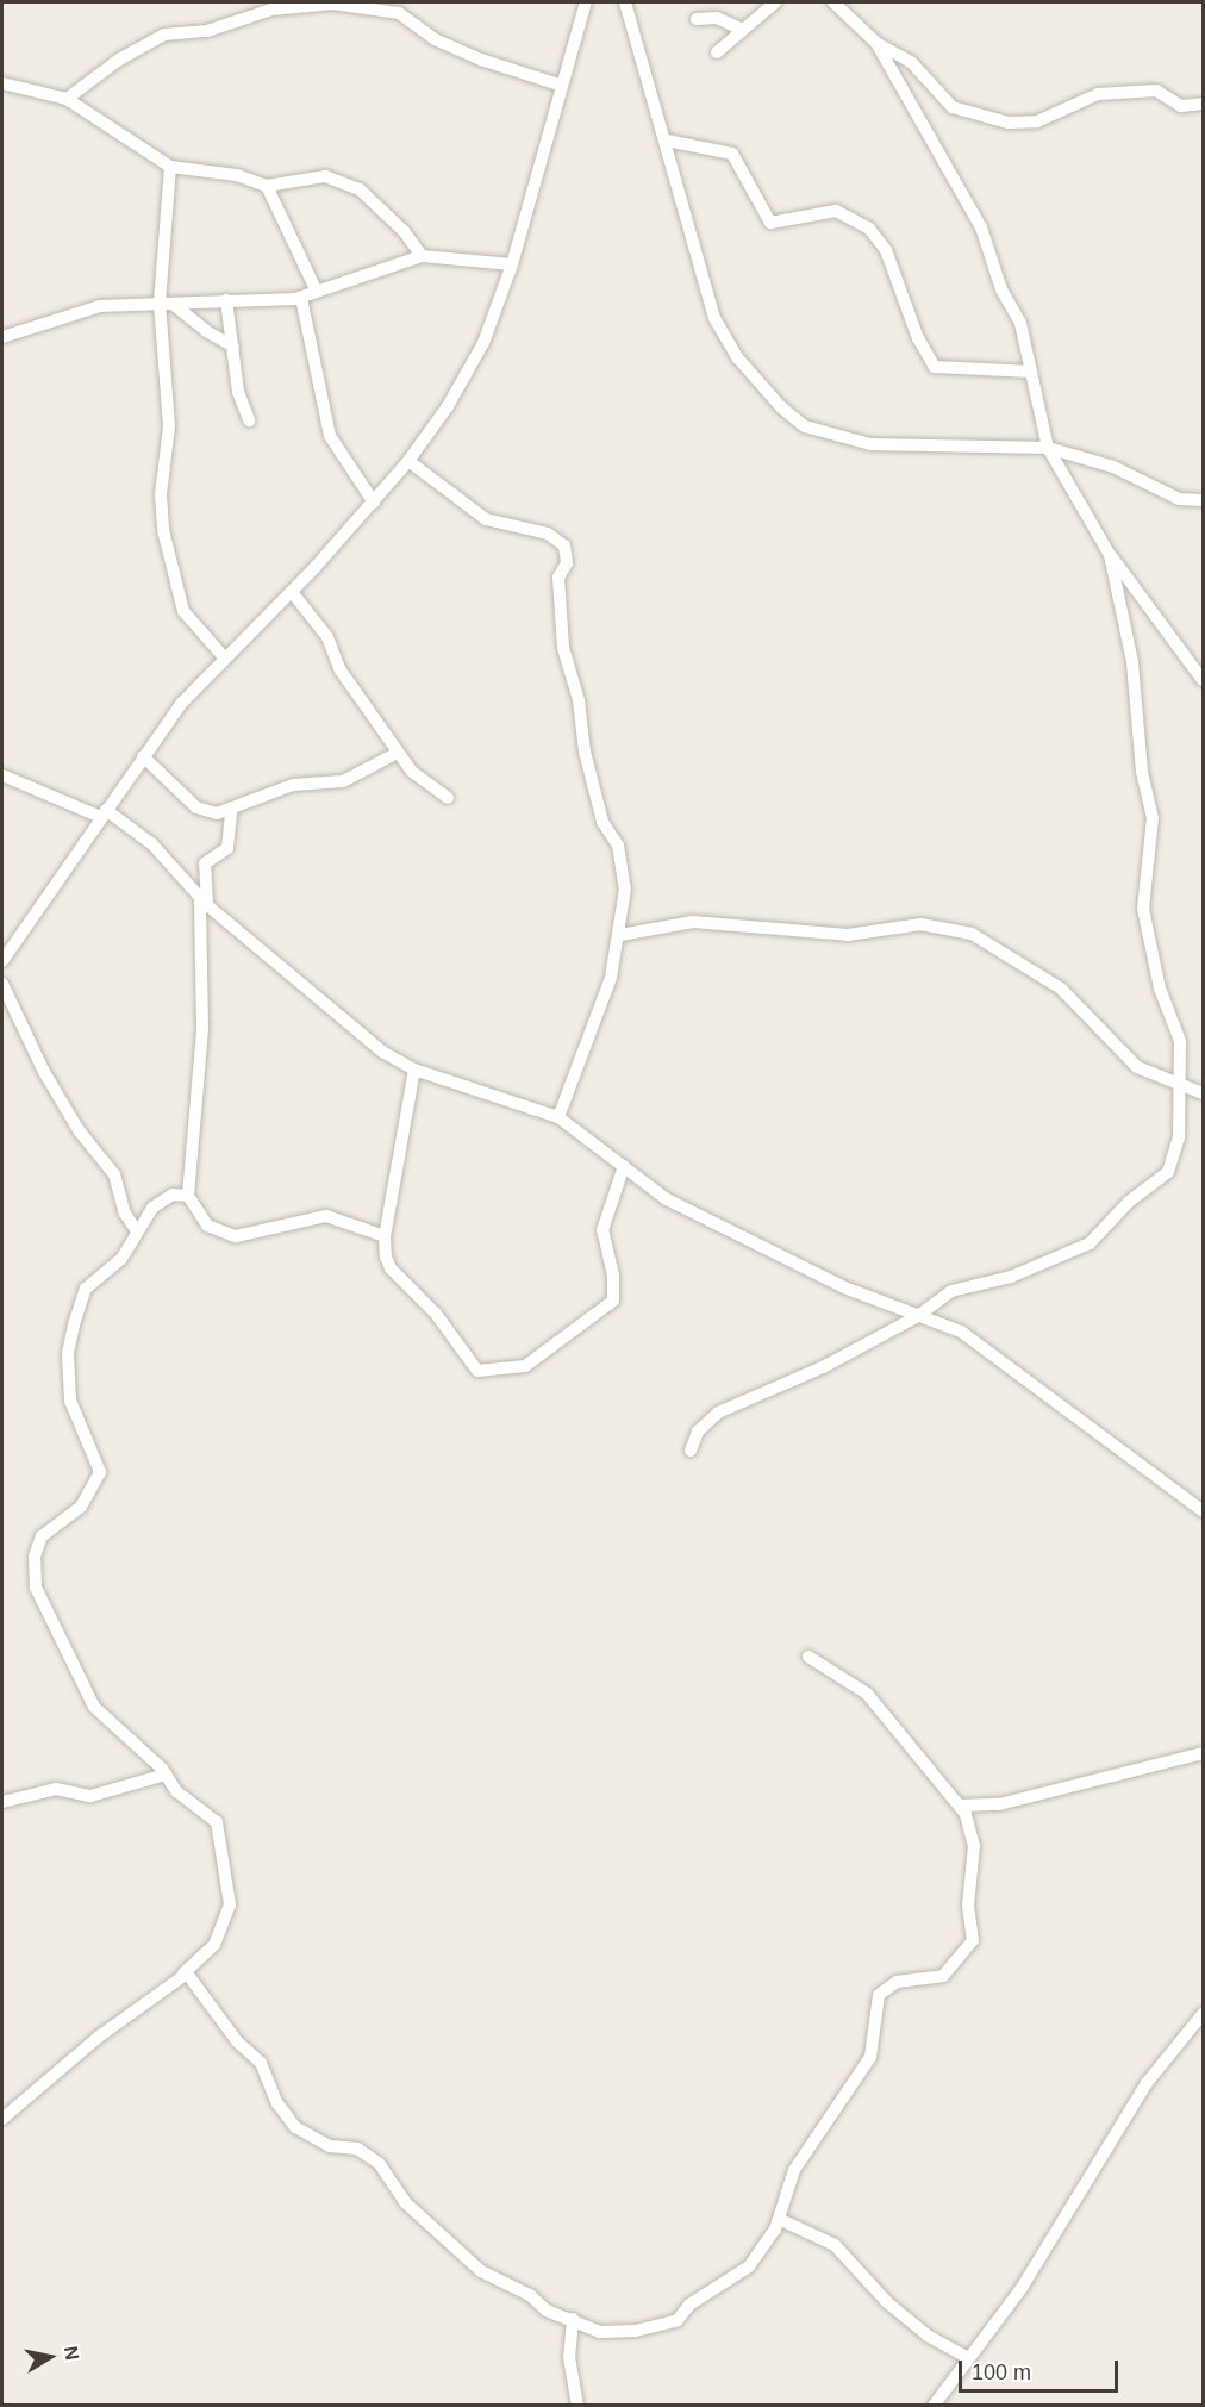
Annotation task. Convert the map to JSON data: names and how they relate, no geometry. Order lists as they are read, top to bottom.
{
  "scale_bar": "100 m",
  "north": "right"
}
